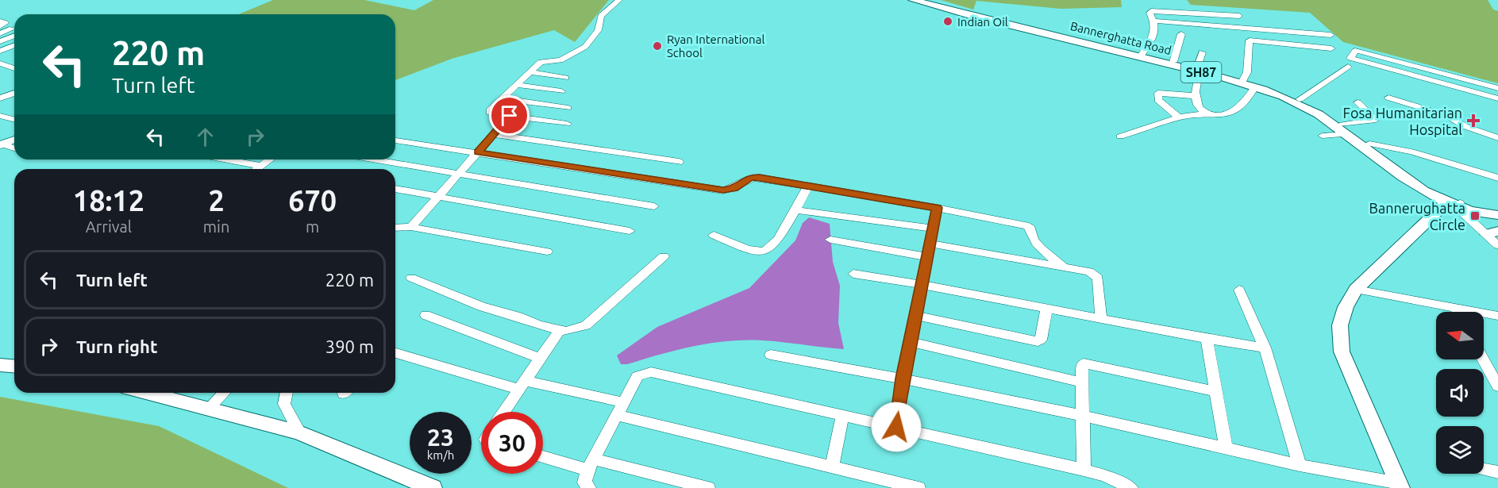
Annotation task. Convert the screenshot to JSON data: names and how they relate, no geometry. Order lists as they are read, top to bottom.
{
  "streets": {
    "main road": ["Bannerghatta Road", "SH87"]
  },
  "crossings": [
    ["Bannerghatta Road", "SH87"]
  ],
  "places": {
    "other": ["Indian Oil", "Ryan International School"],
    "health": ["Fosa Humanitarian Hospital"],
    "transit": ["Bannerughatta Circle"]
  },
  "north": "left",
  "page": {
    "turn": ["220 m", "Turn left"],
    "eta": [
      "18:12",
      "Arrival",
      "2",
      "min",
      "670",
      "m"
    ],
    "list": [
      {
        "name": "Turn left",
        "value": "220 m"
      },
      {
        "name": "Turn right",
        "value": "390 m"
      }
    ],
    "speed": "23 km/h",
    "limit": "30"
  }
}
